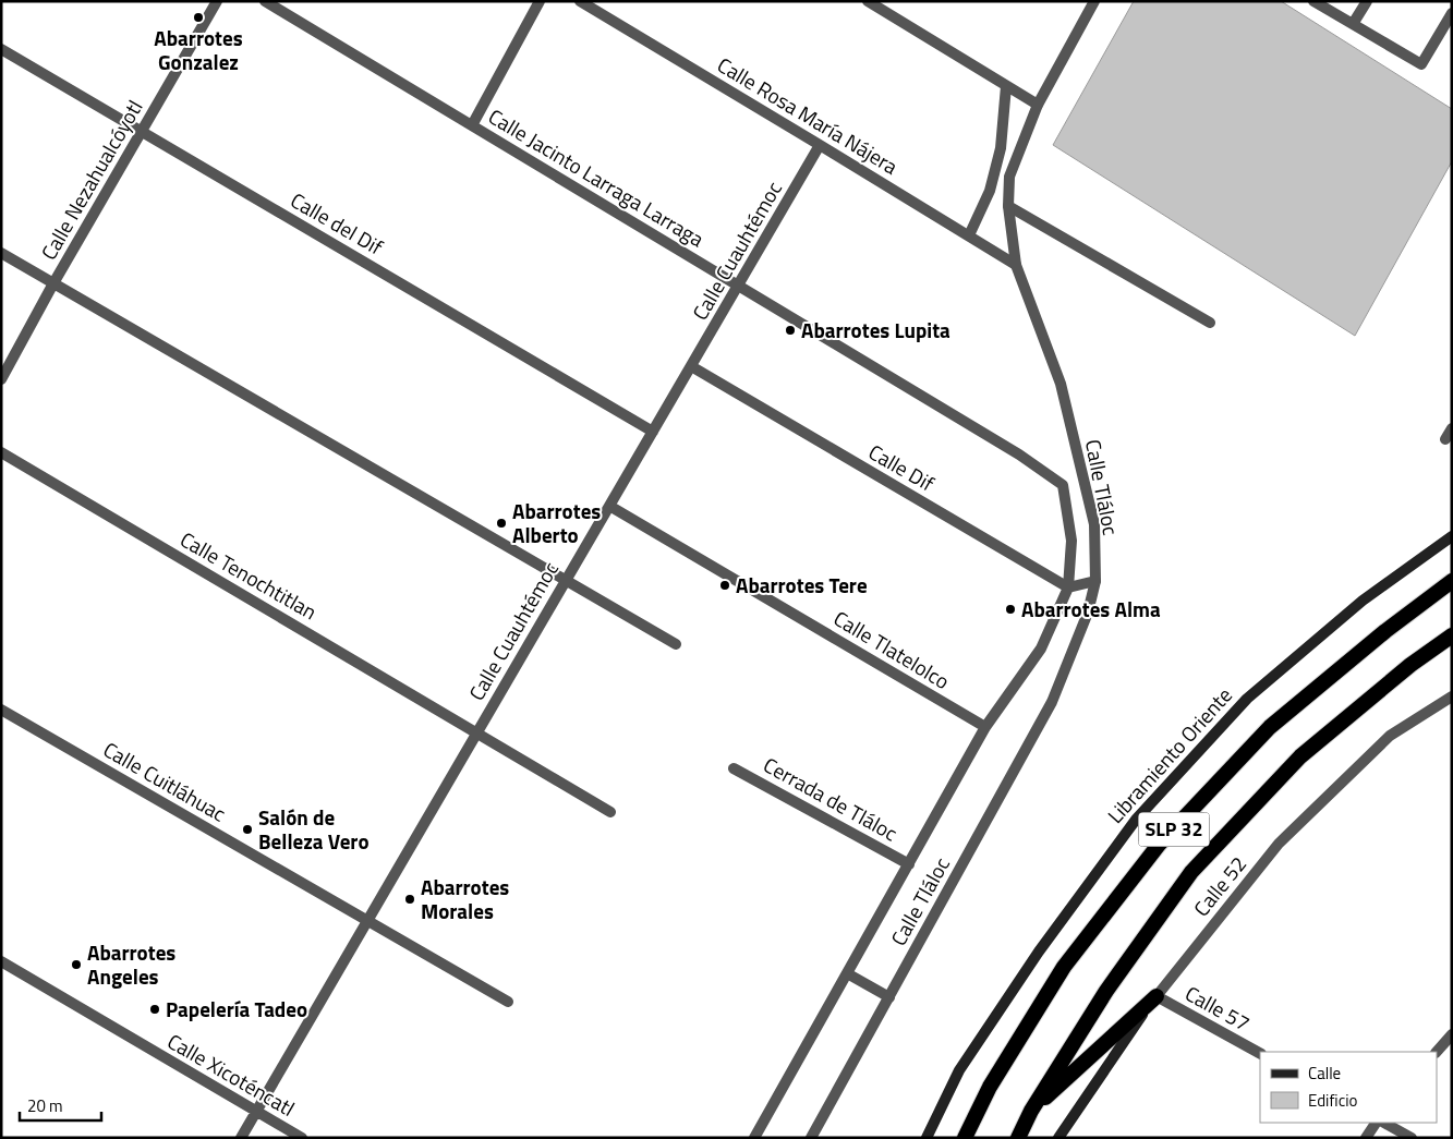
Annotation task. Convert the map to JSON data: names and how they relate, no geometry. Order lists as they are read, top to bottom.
{
  "streets": {
    "highway": ["SLP 32"],
    "main road": ["Libramiento Oriente", "Calle 52"],
    "street": [
      "Calle Rosa María Nájera",
      "Calle Jacinto Larraga Larraga",
      "Calle Nezahualcóyotl",
      "Calle del Dif",
      "Calle Cuauhtémoc",
      "Calle Dif",
      "Calle Tláloc",
      "Calle Tenochtitlan",
      "Calle Tlatelolco",
      "Calle Cuitláhuac",
      "Cerrada de Tláloc",
      "Calle 57",
      "Calle Xicoténcatl"
    ]
  },
  "crossings": [
    ["Calle Rosa María Nájera", "Calle Cuauhtémoc"],
    ["Calle Rosa María Nájera", "Calle Tláloc"],
    ["Calle Jacinto Larraga Larraga", "Calle Cuauhtémoc"],
    ["Calle Jacinto Larraga Larraga", "Calle Tláloc"],
    ["Calle Nezahualcóyotl", "Calle del Dif"],
    ["Calle del Dif", "Calle Cuauhtémoc"],
    ["Calle Cuauhtémoc", "Calle Dif"],
    ["Calle Cuauhtémoc", "Calle Tenochtitlan"],
    ["Calle Cuauhtémoc", "Calle Tlatelolco"],
    ["Calle Cuauhtémoc", "Calle Cuitláhuac"],
    ["Calle Cuauhtémoc", "Calle Xicoténcatl"],
    ["Calle Dif", "Calle Tláloc"],
    ["Calle Tláloc", "Calle Tlatelolco"],
    ["Calle Tláloc", "Cerrada de Tláloc"],
    ["Calle 52", "Calle 57"]
  ],
  "places": [
    "Abarrotes Gonzalez",
    "Abarrotes Lupita",
    "Abarrotes Alberto",
    "Abarrotes Tere",
    "Abarrotes Alma",
    "Salón de Belleza Vero",
    "Abarrotes Morales",
    "Abarrotes Angeles",
    "Papelería Tadeo"
  ],
  "legend": ["Calle", "Edificio"],
  "scale_bar": "20 m"
}
